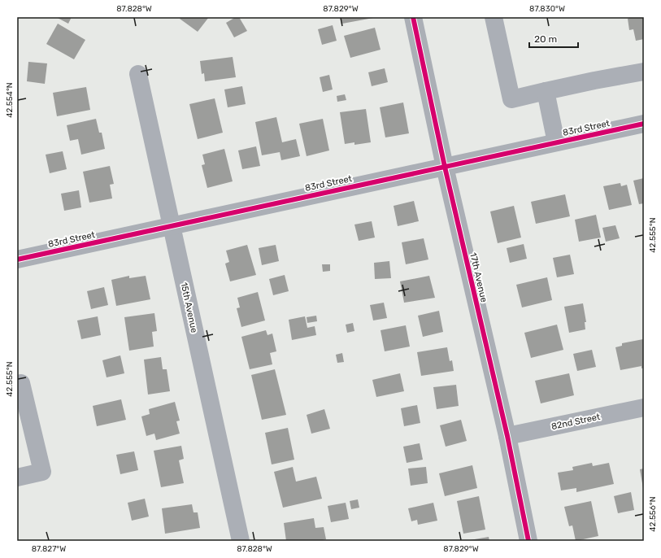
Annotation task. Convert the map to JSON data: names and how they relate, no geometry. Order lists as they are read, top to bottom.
{
  "streets": {
    "street": [
      "83rd Street",
      "17th Avenue",
      "15th Avenue",
      "82nd Street"
    ]
  },
  "crossings": [
    ["83rd Street", "17th Avenue"],
    ["83rd Street", "15th Avenue"],
    ["17th Avenue", "82nd Street"]
  ],
  "scale_bar": "20 m",
  "coordinates": [
    "87.828°W",
    "87.829°W",
    "87.830°W",
    "42.554°N",
    "42.555°N",
    "42.556°N",
    "87.827°W"
  ]
}
